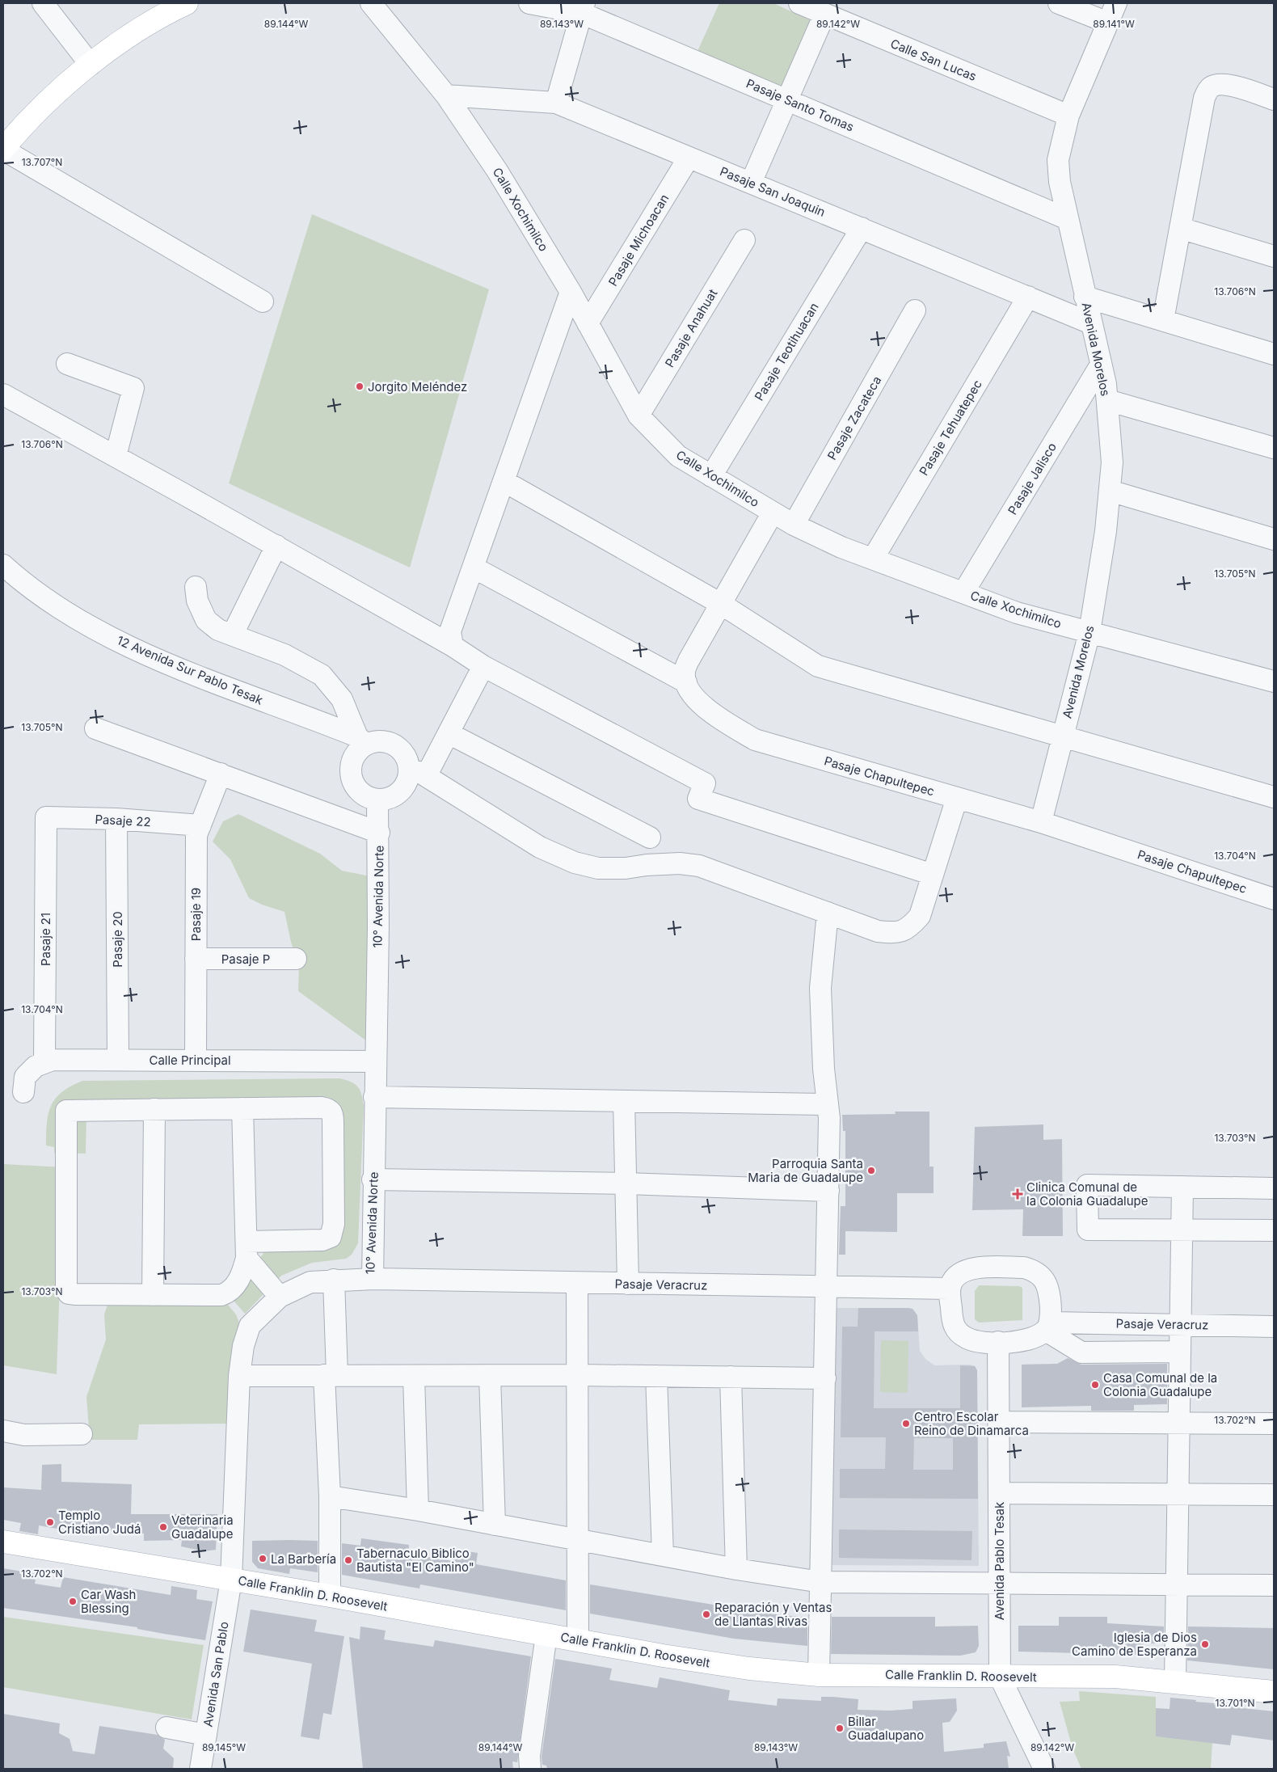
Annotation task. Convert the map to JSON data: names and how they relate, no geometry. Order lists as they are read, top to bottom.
{
  "streets": {
    "main road": ["Calle Franklin D. Roosevelt"],
    "street": [
      "Calle San Lucas",
      "Pasaje Santo Tomas",
      "Pasaje San Joaquin",
      "Calle Xochimilco",
      "Pasaje Michoacan",
      "Pasaje Anahuat",
      "Avenida Morelos",
      "Pasaje Teotihuacan",
      "Pasaje Zacateca",
      "Pasaje Tehuatepec",
      "Pasaje Jalisco",
      "12 Avenida Sur Pablo Tesak",
      "Pasaje Chapultepec",
      "Pasaje 22",
      "10° Avenida Norte",
      "Pasaje 19",
      "Pasaje 21",
      "Pasaje 20",
      "Pasaje P",
      "Calle Principal",
      "Pasaje Veracruz",
      "Avenida Pablo Tesak",
      "Avenida San Pablo"
    ]
  },
  "crossings": [
    ["Calle San Lucas", "Avenida Morelos"],
    ["Pasaje Santo Tomas", "Avenida Morelos"],
    ["Pasaje San Joaquin", "Calle Xochimilco"],
    ["Pasaje San Joaquin", "Pasaje Michoacan"],
    ["Pasaje San Joaquin", "Avenida Morelos"],
    ["Pasaje San Joaquin", "Pasaje Teotihuacan"],
    ["Pasaje San Joaquin", "Pasaje Tehuatepec"],
    ["Calle Xochimilco", "Pasaje Michoacan"],
    ["Calle Xochimilco", "Pasaje Anahuat"],
    ["Calle Xochimilco", "Avenida Morelos"],
    ["Calle Xochimilco", "Pasaje Teotihuacan"],
    ["Calle Xochimilco", "Pasaje Zacateca"],
    ["Calle Xochimilco", "Pasaje Tehuatepec"],
    ["Calle Xochimilco", "Pasaje Jalisco"],
    ["Avenida Morelos", "Pasaje Jalisco"],
    ["Avenida Morelos", "Pasaje Chapultepec"],
    ["12 Avenida Sur Pablo Tesak", "10° Avenida Norte"],
    ["Pasaje 22", "Pasaje 19"],
    ["Pasaje 22", "Pasaje 21"],
    ["Pasaje 22", "Pasaje 20"],
    ["10° Avenida Norte", "Calle Principal"],
    ["10° Avenida Norte", "Pasaje Veracruz"],
    ["10° Avenida Norte", "Calle Franklin D. Roosevelt"],
    ["10° Avenida Norte", "Avenida San Pablo"],
    ["Pasaje 19", "Pasaje P"],
    ["Pasaje 19", "Calle Principal"],
    ["Pasaje 21", "Calle Principal"],
    ["Pasaje 20", "Calle Principal"],
    ["Pasaje Veracruz", "Avenida Pablo Tesak"],
    ["Avenida Pablo Tesak", "Calle Franklin D. Roosevelt"],
    ["Calle Franklin D. Roosevelt", "Avenida San Pablo"]
  ],
  "places": {
    "other": [
      "Jorgito Meléndez",
      "Parroquia Santa Maria de Guadalupe",
      "Casa Comunal de la Colonia Guadalupe",
      "Centro Escolar Reino de Dinamarca",
      "Templo Cristiano Judá",
      "Veterinaria Guadalupe",
      "La Barbería",
      "Tabernaculo Biblico Bautista \"El Camino\"",
      "Car Wash Blessing",
      "Reparación y Ventas de Llantas Rivas",
      "Iglesia de Dios Camino de Esperanza",
      "Billar Guadalupano"
    ],
    "health": ["Clinica Comunal de la Colonia Guadalupe"]
  },
  "coordinates": [
    "89.144°W",
    "89.143°W",
    "89.142°W",
    "89.141°W",
    "13.707°N",
    "13.706°N",
    "13.705°N",
    "13.704°N",
    "13.703°N",
    "13.702°N",
    "13.701°N",
    "89.145°W"
  ]
}
